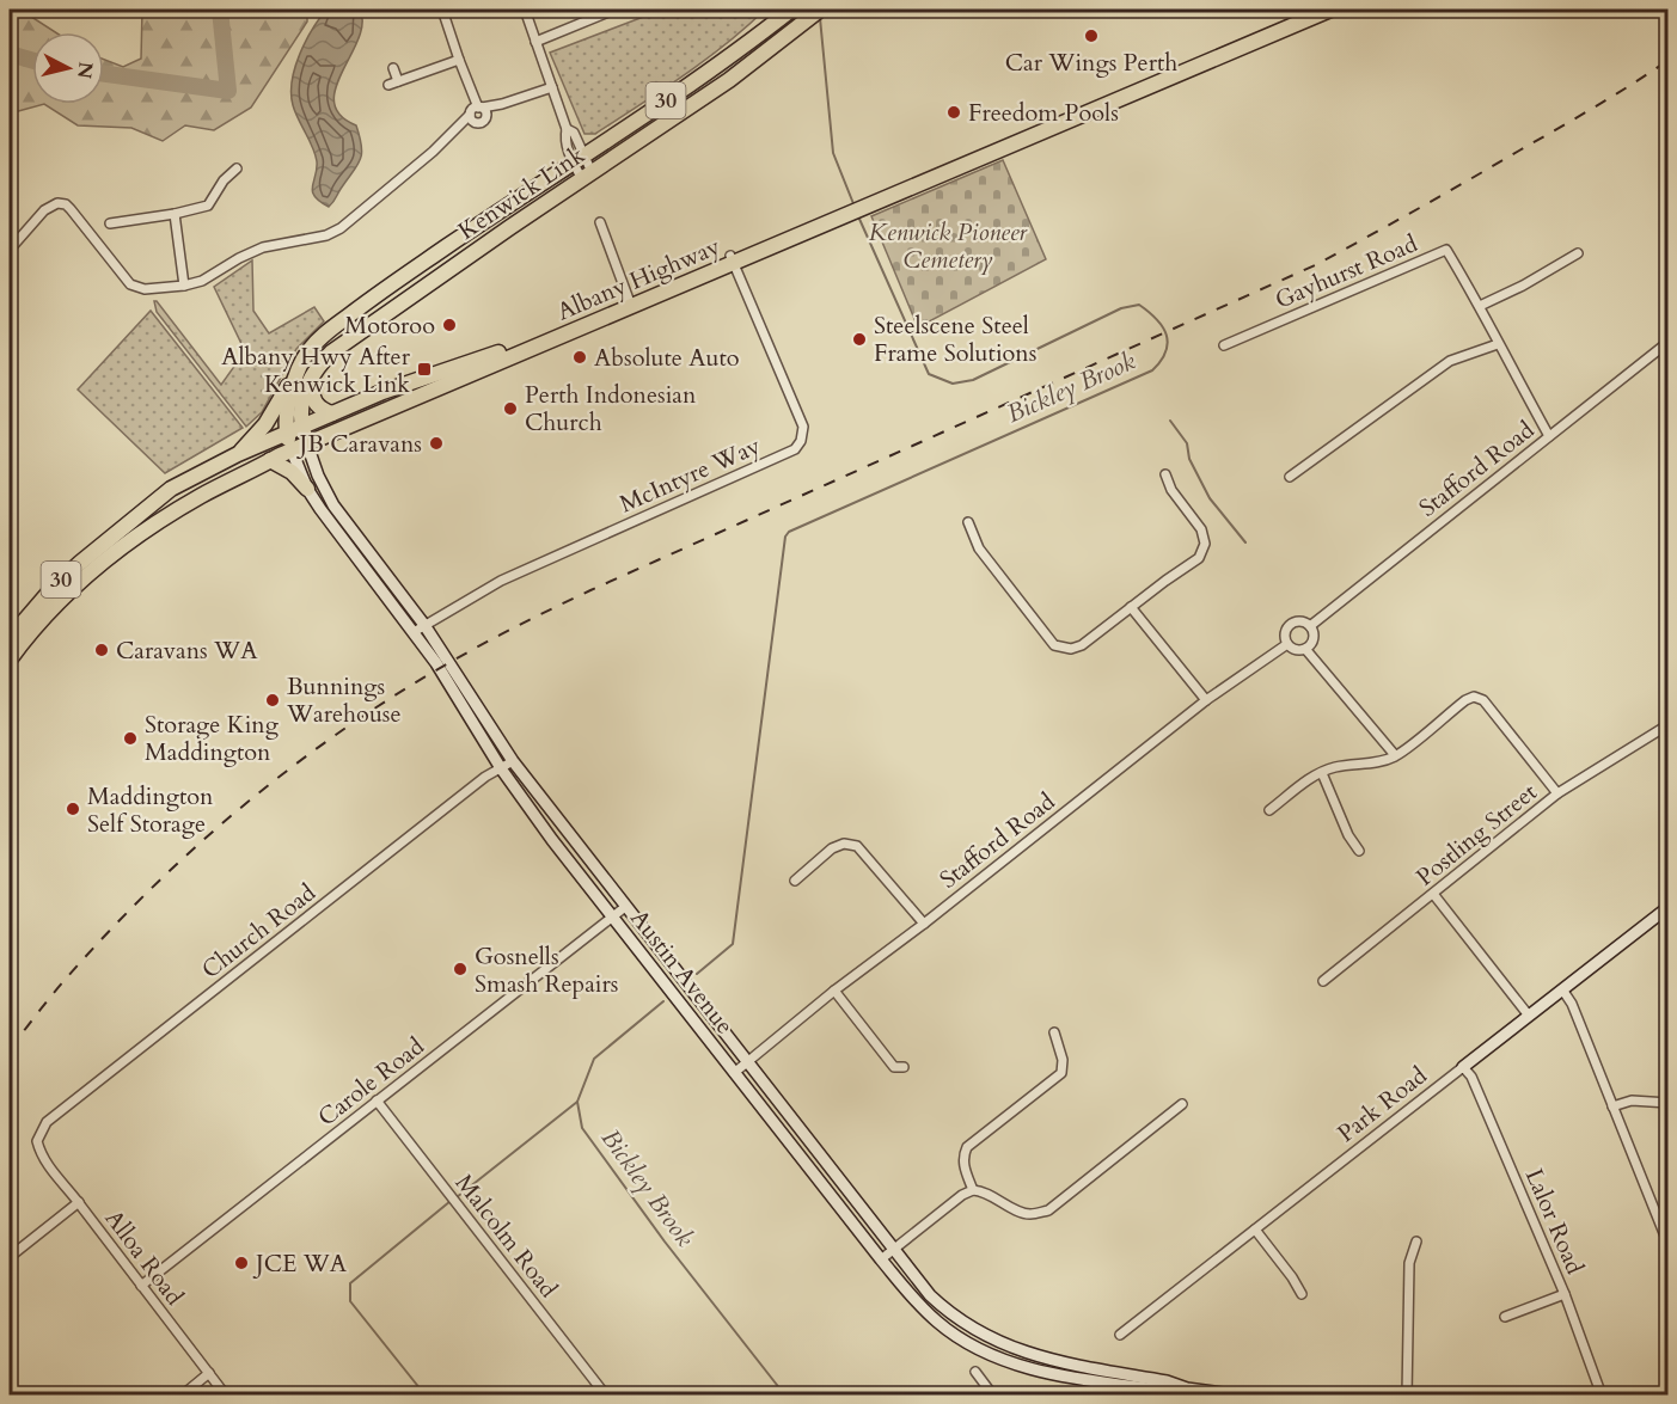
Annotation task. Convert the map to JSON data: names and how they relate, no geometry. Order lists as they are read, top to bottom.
{
  "streets": {
    "highway": ["30", "Kenwick Link", "Albany Highway"],
    "main road": ["Austin Avenue", "Park Road"],
    "street": [
      "Gayhurst Road",
      "Stafford Road",
      "McIntyre Way",
      "Postling Street",
      "Church Road",
      "Carole Road",
      "Lalor Road",
      "Malcolm Road",
      "Alloa Road"
    ]
  },
  "crossings": [
    ["30", "Kenwick Link"],
    ["30", "Albany Highway"],
    ["Kenwick Link", "Albany Highway"],
    ["Kenwick Link", "Austin Avenue"],
    ["Gayhurst Road", "Stafford Road"],
    ["Albany Highway", "McIntyre Way"],
    ["Albany Highway", "Austin Avenue"],
    ["Stafford Road", "Austin Avenue"],
    ["McIntyre Way", "Austin Avenue"],
    ["Church Road", "Austin Avenue"],
    ["Church Road", "Alloa Road"],
    ["Austin Avenue", "Carole Road"],
    ["Carole Road", "Malcolm Road"],
    ["Carole Road", "Alloa Road"],
    ["Park Road", "Lalor Road"]
  ],
  "water": ["Bickley Brook"],
  "parks": ["Kenwick Pioneer Cemetery"],
  "places": {
    "other": [
      "Car Wings Perth",
      "Freedom Pools",
      "Motoroo",
      "Steelscene Steel Frame Solutions",
      "Absolute Auto",
      "Perth Indonesian Church",
      "JB Caravans",
      "Caravans WA",
      "Bunnings Warehouse",
      "Storage King Maddington",
      "Maddington Self Storage",
      "Gosnells Smash Repairs",
      "JCE WA"
    ],
    "transit": ["Albany Hwy After Kenwick Link"]
  },
  "north": "right"
}
